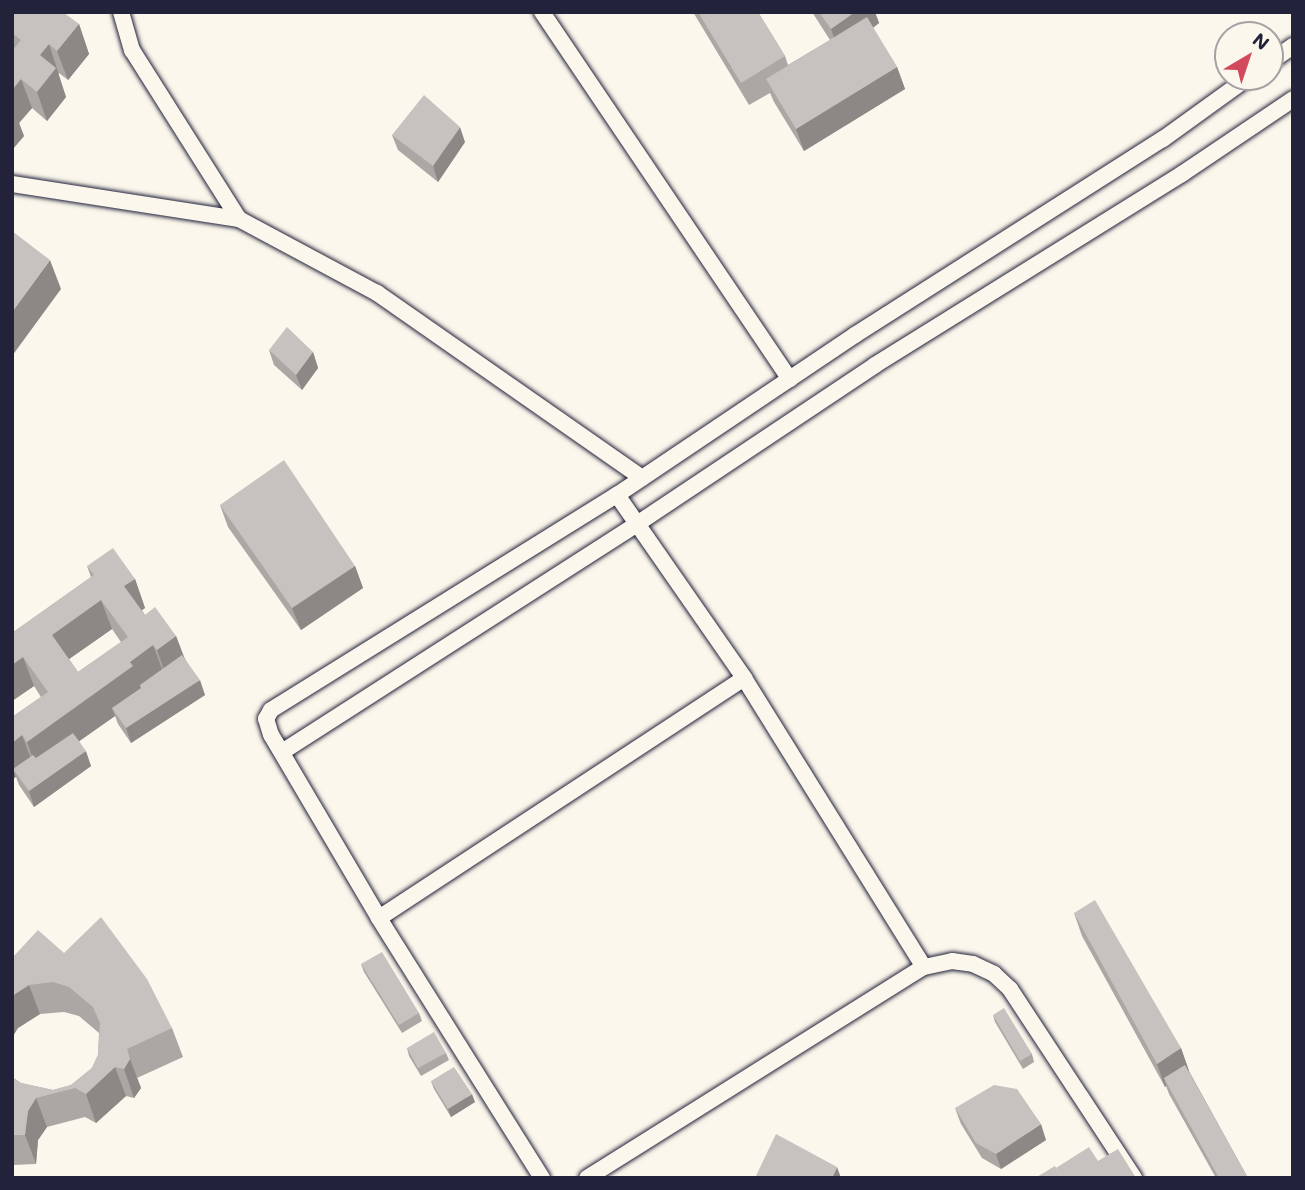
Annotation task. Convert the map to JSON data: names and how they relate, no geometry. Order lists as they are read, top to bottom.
{
  "north": "top right"
}
